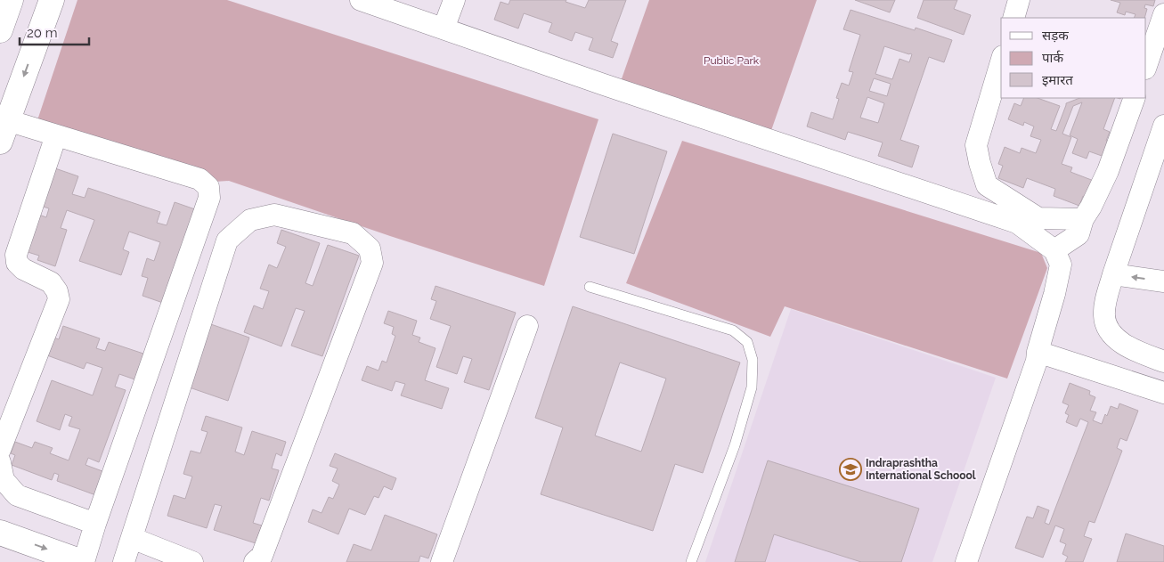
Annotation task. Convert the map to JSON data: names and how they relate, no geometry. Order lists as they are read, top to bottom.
{
  "parks": ["Public Park"],
  "places": {
    "school or university": ["Indraprashtha International Schoool"]
  },
  "legend": ["सड़क", "पार्क", "इमारत"],
  "scale_bar": "20 m"
}
